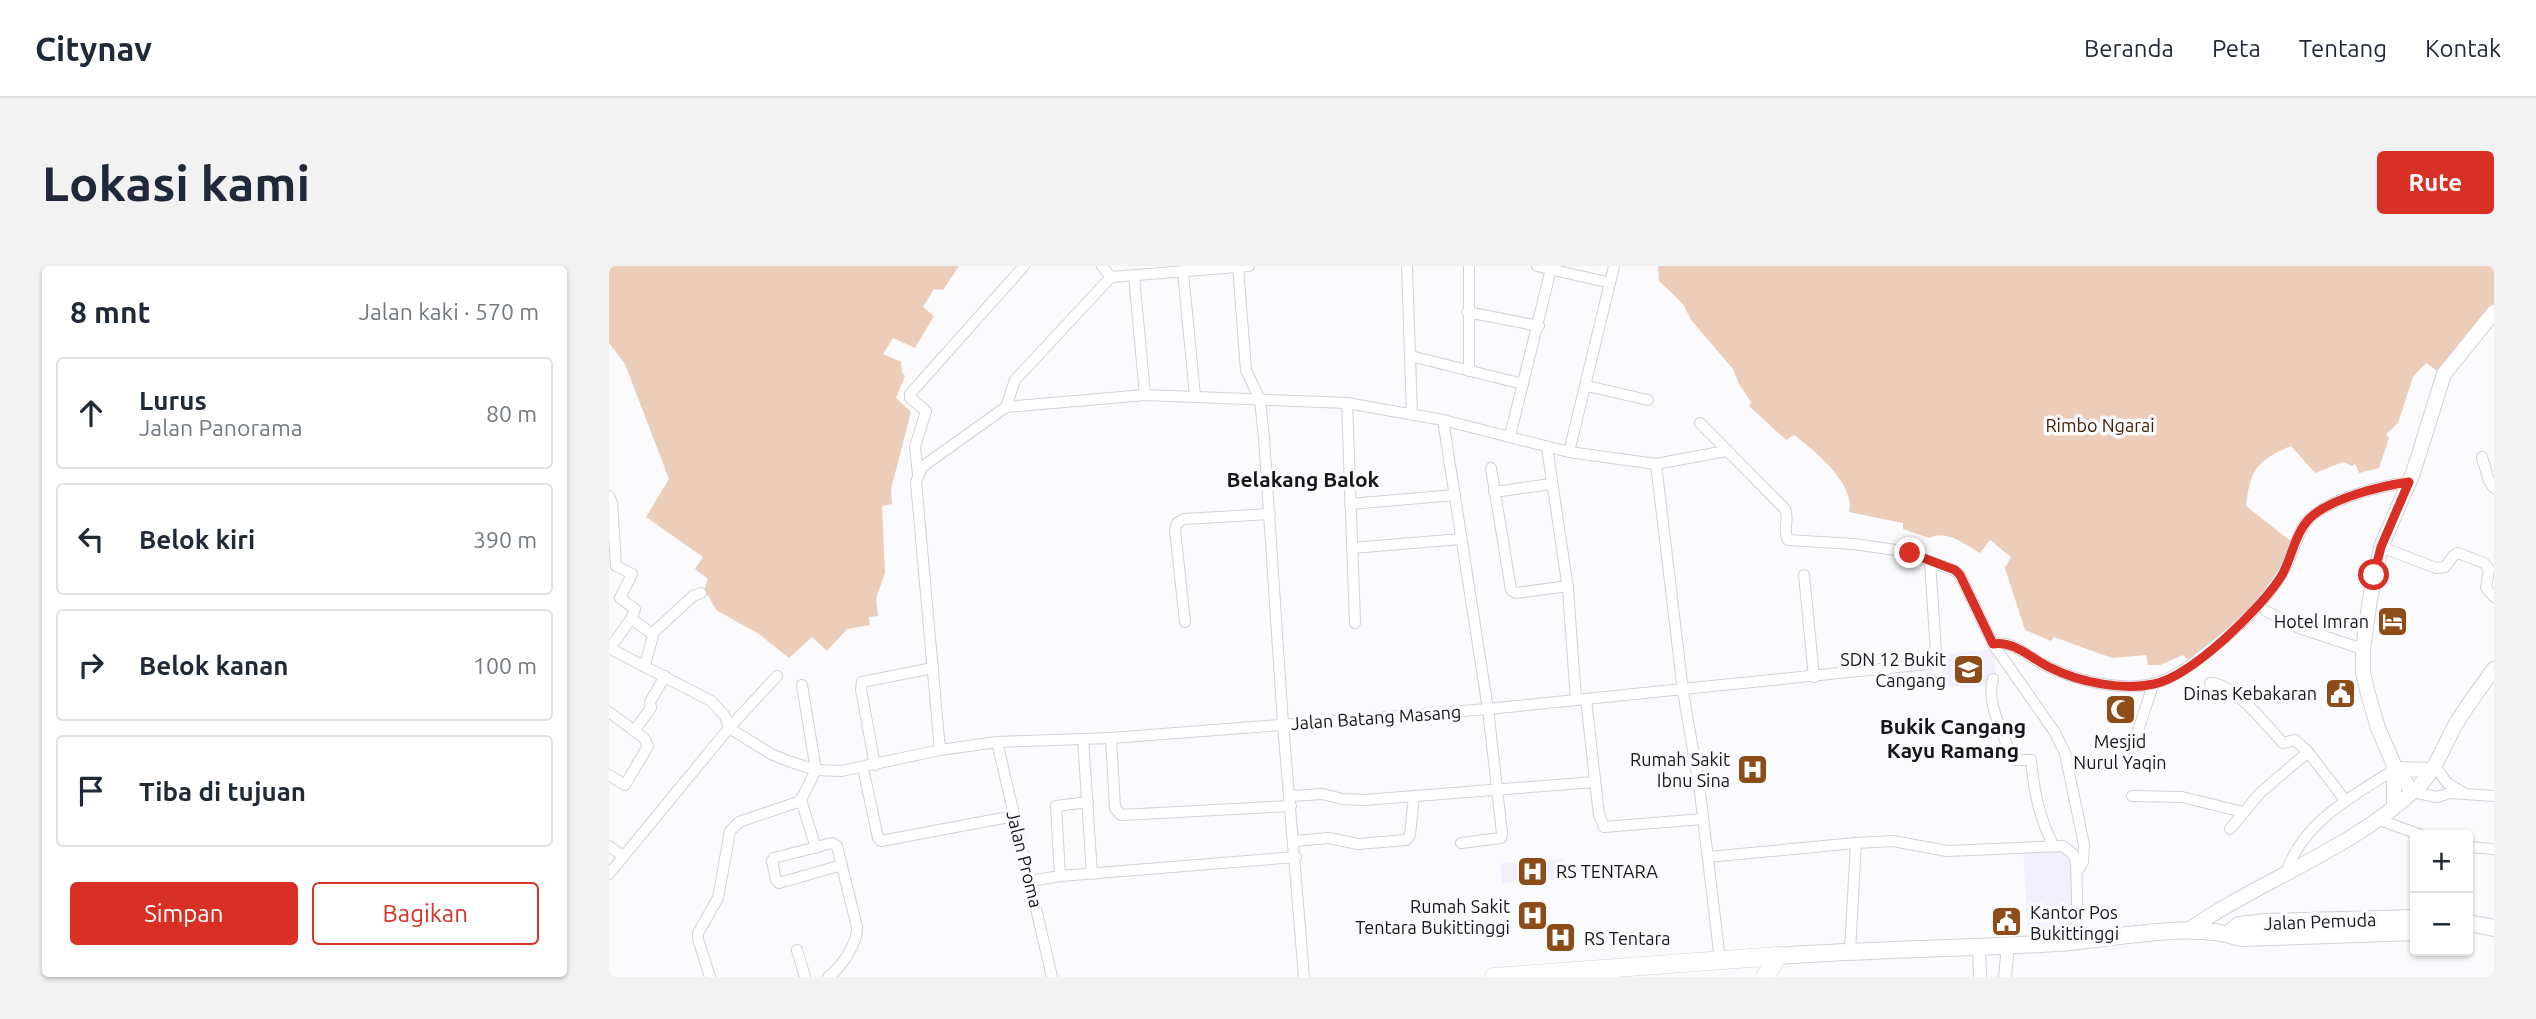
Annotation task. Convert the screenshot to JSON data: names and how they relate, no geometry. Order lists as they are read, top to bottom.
{
  "streets": {
    "main road": ["Jalan Pemuda"],
    "street": ["Jalan Batang Masang", "Jalan Proma"]
  },
  "crossings": [
    ["Jalan Batang Masang", "Jalan Proma"]
  ],
  "districts": ["Belakang Balok", "Bukik Cangang Kayu Ramang"],
  "parks": ["Rimbo Ngarai"],
  "places": {
    "hotel": ["Hotel Imran"],
    "school or university": ["SDN 12 Bukit Cangang"],
    "public building": ["Dinas Kebakaran", "Kantor Pos Bukittinggi"],
    "mosque": ["Mesjid Nurul Yaqin"],
    "hospital": [
      "Rumah Sakit Ibnu Sina",
      "RS TENTARA",
      "Rumah Sakit Tentara Bukittinggi",
      "RS Tentara"
    ]
  },
  "page": {
    "header": "Citynav",
    "nav": [
      "Beranda",
      "Peta",
      "Tentang",
      "Kontak"
    ],
    "buttons": [
      "Rute",
      ["Simpan", "Bagikan"]
    ],
    "title": "Lokasi kami",
    "heading": ["8 mnt", "Jalan kaki · 570 m"],
    "list": [
      ["Lurus", "Jalan Panorama", "80 m"],
      ["Belok kiri", "390 m"],
      ["Belok kanan", "100 m"],
      "Tiba di tujuan"
    ],
    "map_buttons": ["+", "−"]
  }
}
